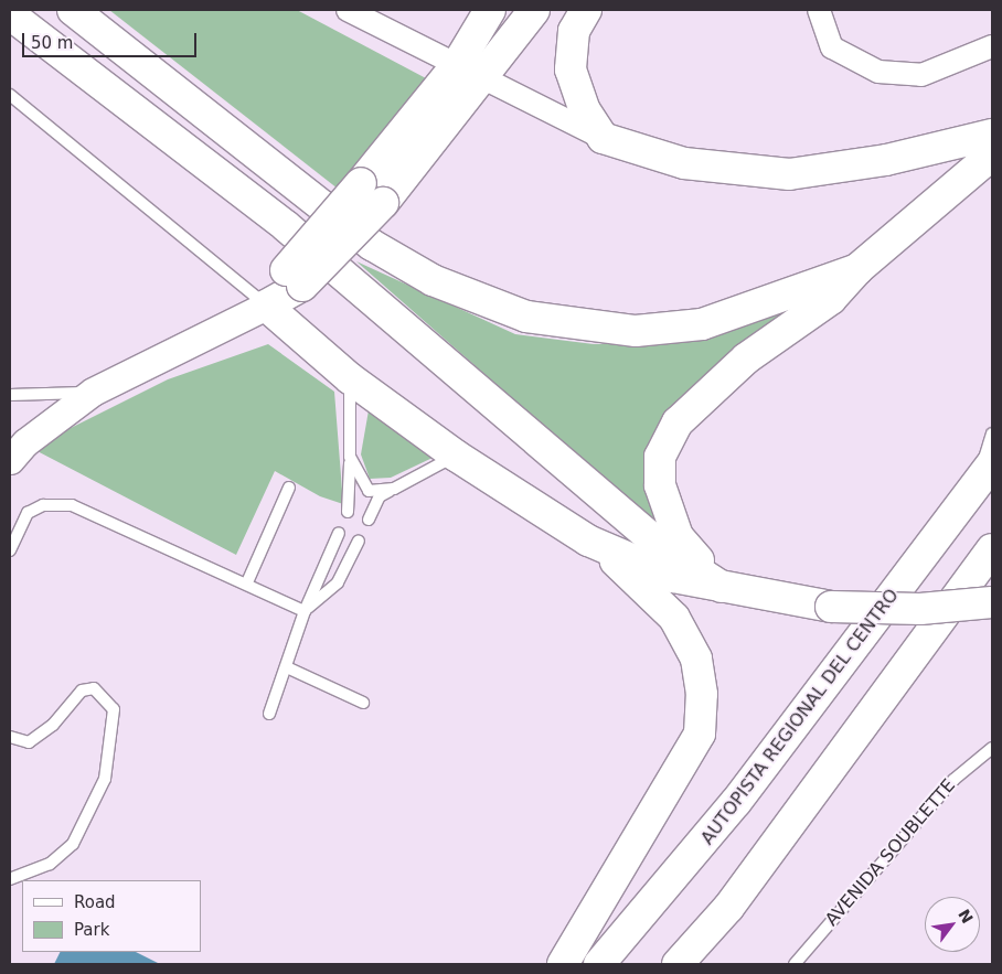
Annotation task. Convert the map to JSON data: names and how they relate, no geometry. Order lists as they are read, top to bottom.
{
  "streets": {
    "main road": ["AUTOPISTA REGIONAL DEL CENTRO"],
    "lane": ["AVENIDA SOUBLETTE"]
  },
  "legend": ["Road", "Park"],
  "scale_bar": "50 m",
  "north": "top right"
}
